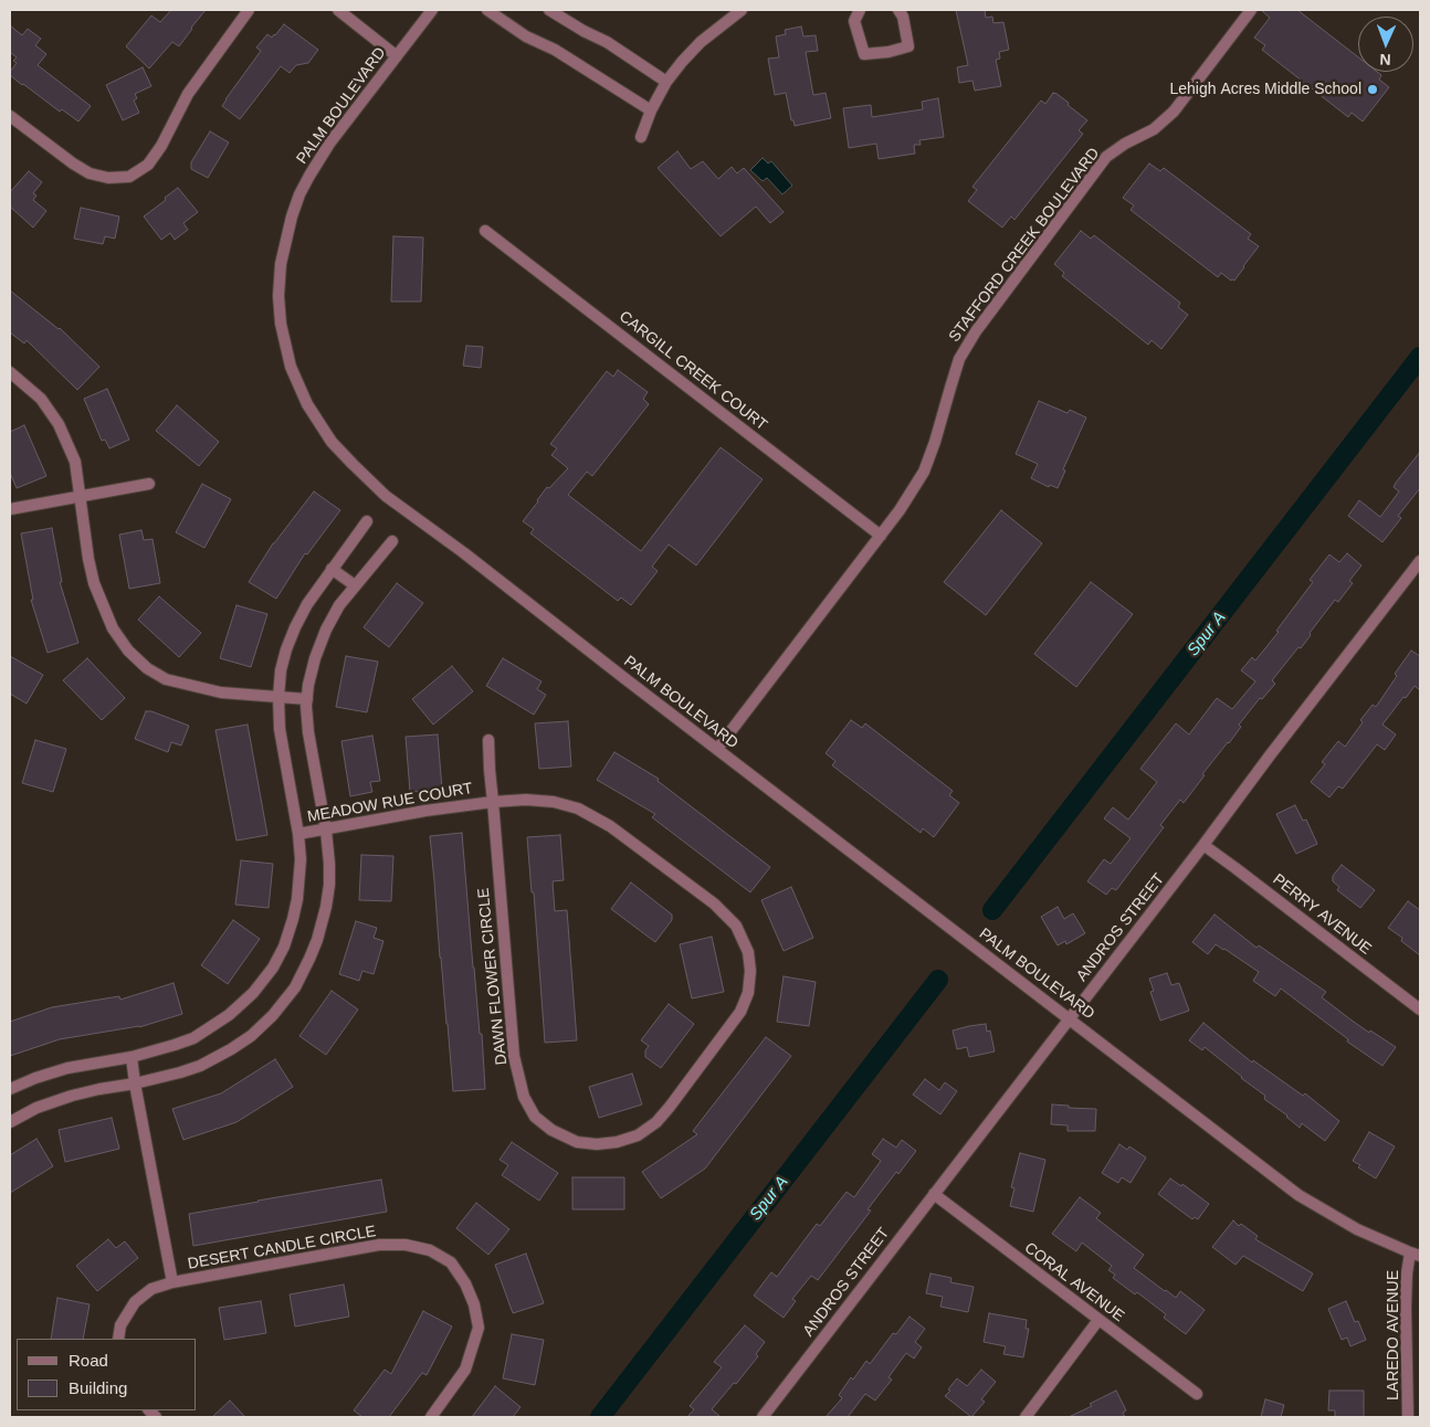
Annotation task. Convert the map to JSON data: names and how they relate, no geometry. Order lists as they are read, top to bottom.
{
  "streets": {
    "street": [
      "PALM BOULEVARD",
      "STAFFORD CREEK BOULEVARD",
      "CARGILL CREEK COURT",
      "MEADOW RUE COURT",
      "PERRY AVENUE",
      "ANDROS STREET",
      "DAWN FLOWER CIRCLE",
      "DESERT CANDLE CIRCLE",
      "CORAL AVENUE",
      "LAREDO AVENUE"
    ]
  },
  "crossings": [
    ["PALM BOULEVARD", "STAFFORD CREEK BOULEVARD"],
    ["PALM BOULEVARD", "ANDROS STREET"],
    ["PALM BOULEVARD", "LAREDO AVENUE"],
    ["STAFFORD CREEK BOULEVARD", "CARGILL CREEK COURT"],
    ["MEADOW RUE COURT", "DAWN FLOWER CIRCLE"],
    ["PERRY AVENUE", "ANDROS STREET"],
    ["ANDROS STREET", "CORAL AVENUE"]
  ],
  "water": ["Spur A"],
  "places": ["Lehigh Acres Middle School"],
  "legend": ["Road", "Building"],
  "north": "bottom"
}
